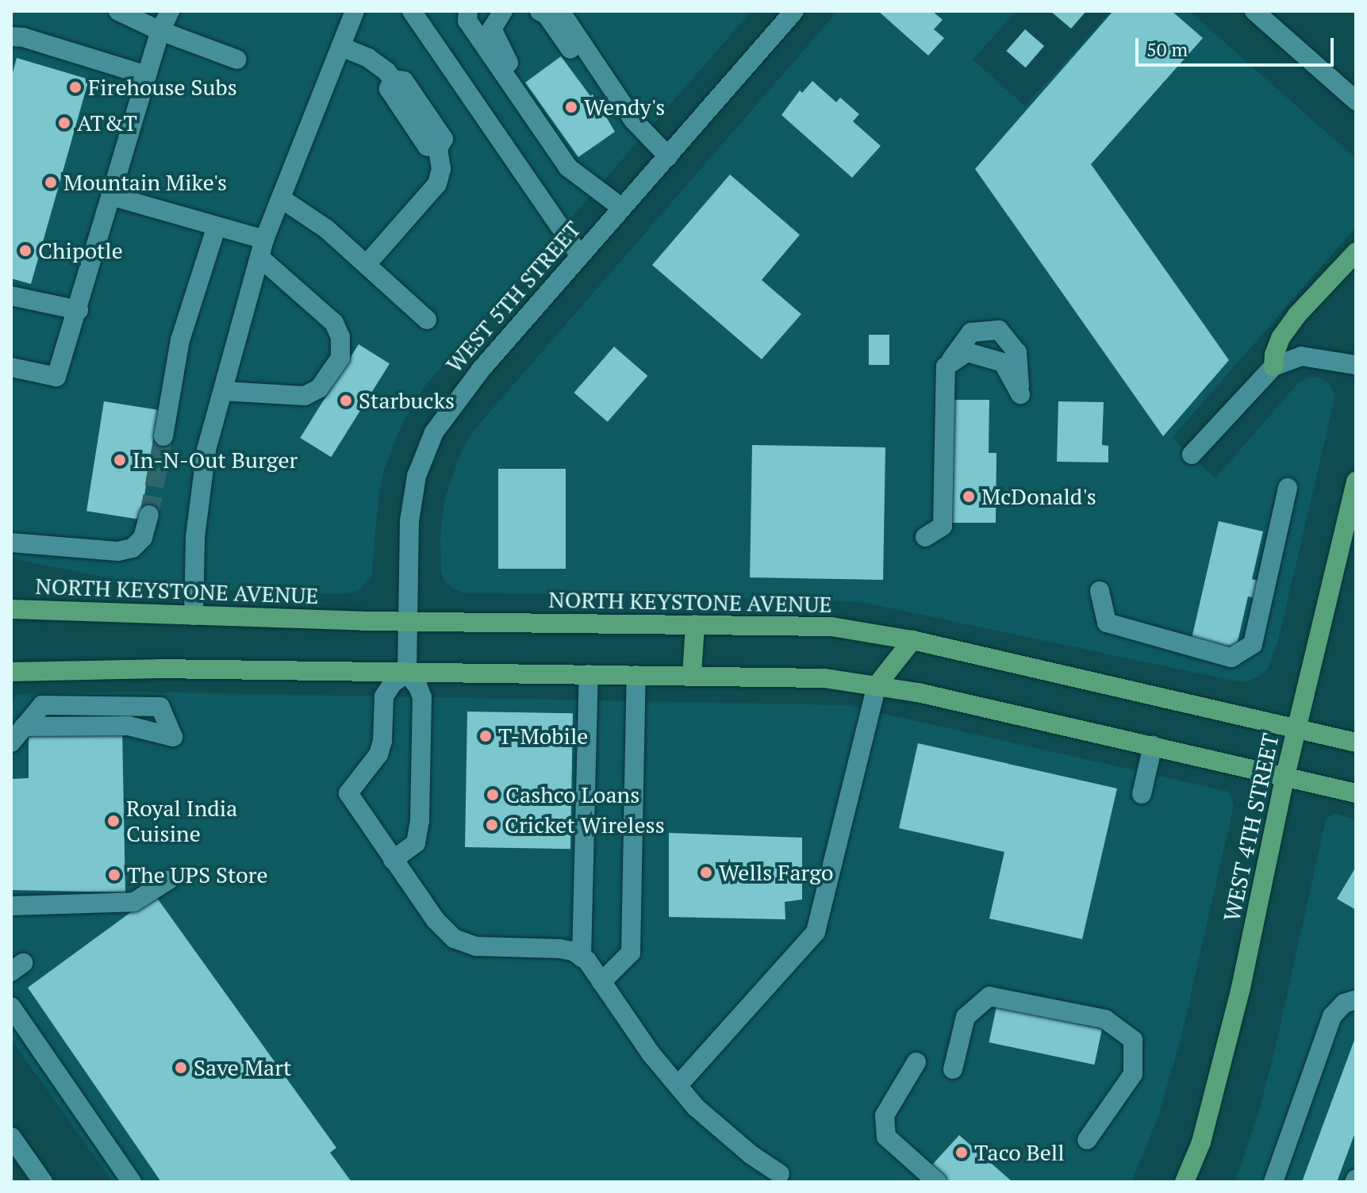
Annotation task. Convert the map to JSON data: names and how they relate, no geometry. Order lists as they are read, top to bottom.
{
  "streets": {
    "main road": ["NORTH KEYSTONE AVENUE", "WEST 4TH STREET"],
    "street": ["WEST 5TH STREET"]
  },
  "crossings": [
    ["WEST 5TH STREET", "NORTH KEYSTONE AVENUE"],
    ["NORTH KEYSTONE AVENUE", "WEST 4TH STREET"]
  ],
  "places": [
    "Firehouse Subs",
    "Wendy's",
    "AT&T",
    "Mountain Mike's",
    "Chipotle",
    "Starbucks",
    "In-N-Out Burger",
    "McDonald's",
    "T-Mobile",
    "Cashco Loans",
    "Royal India Cuisine",
    "Cricket Wireless",
    "Wells Fargo",
    "The UPS Store",
    "Save Mart",
    "Taco Bell"
  ],
  "scale_bar": "50 m"
}
